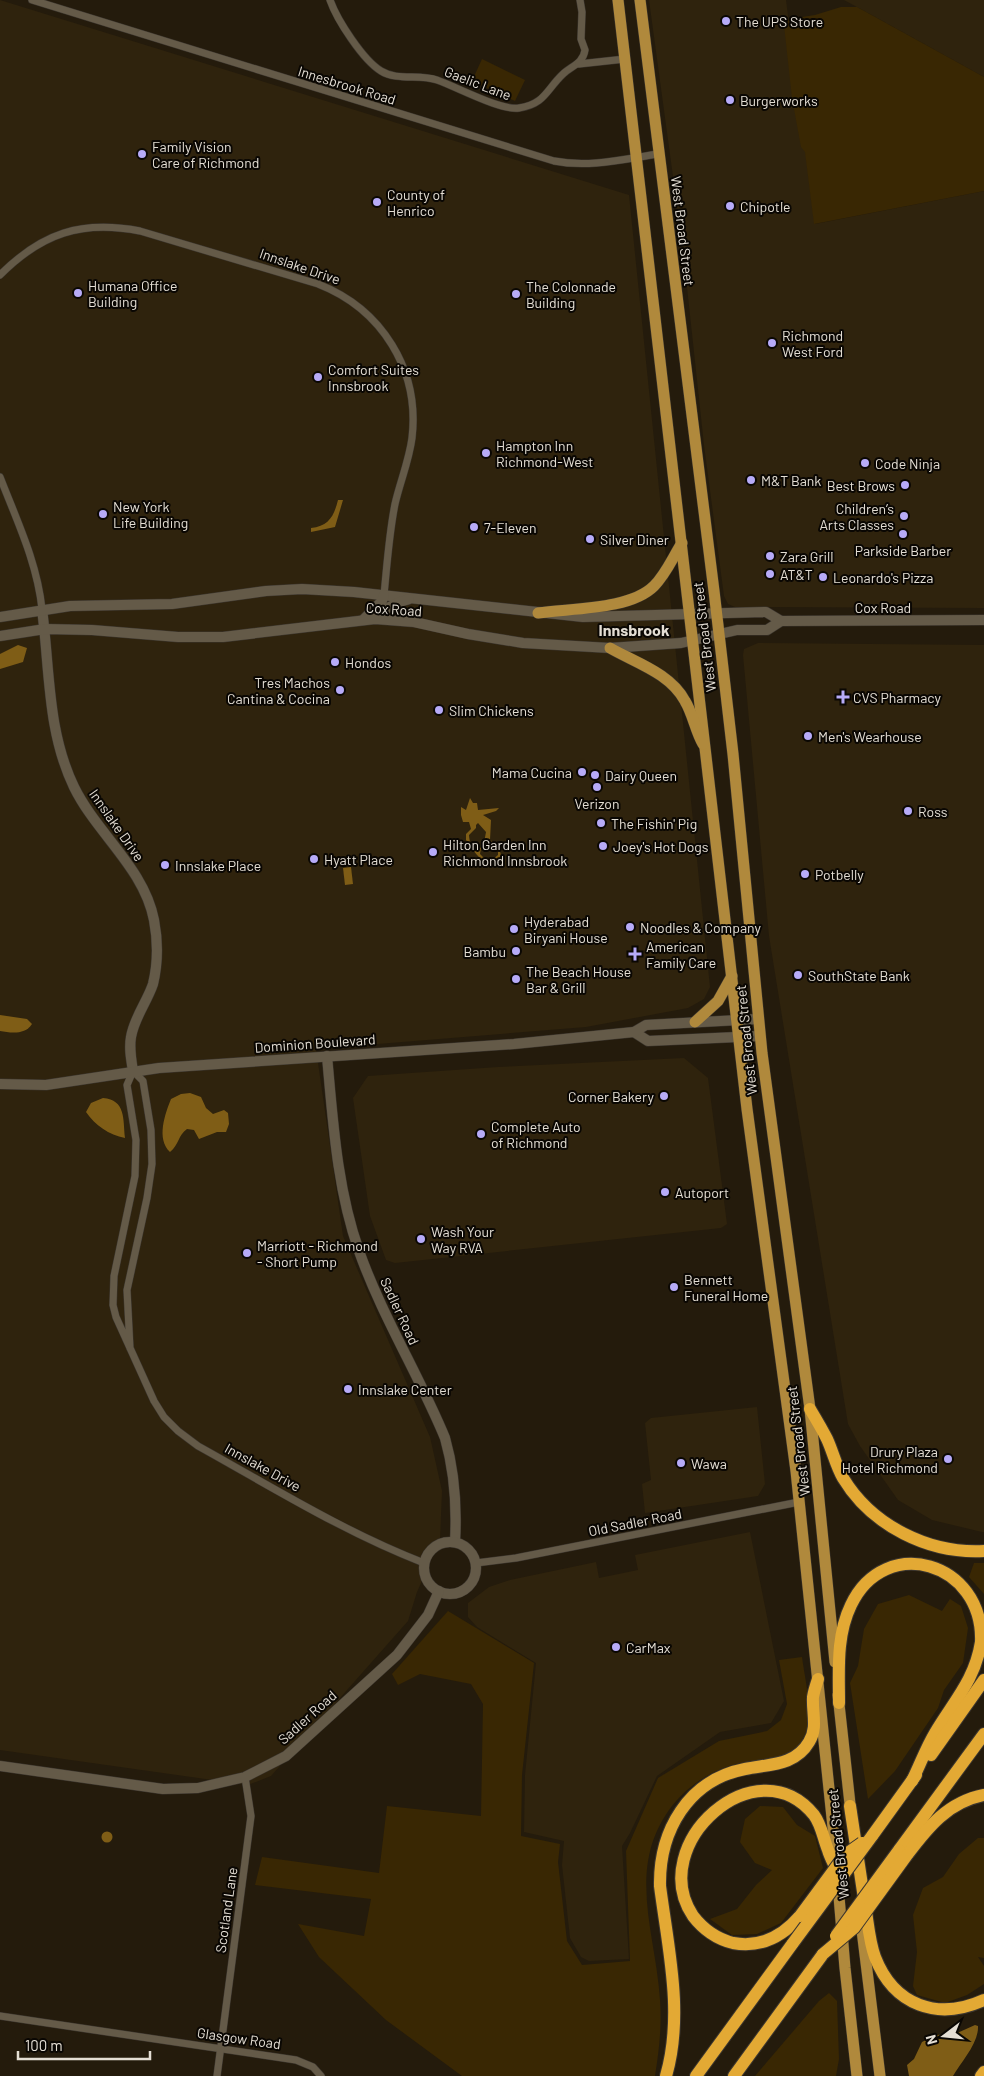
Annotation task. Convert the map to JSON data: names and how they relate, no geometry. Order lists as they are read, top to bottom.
{
  "streets": {
    "main road": ["West Broad Street"],
    "street": [
      "Gaelic Lane",
      "Innesbrook Road",
      "Innslake Drive",
      "Cox Road",
      "Dominion Boulevard",
      "Sadler Road",
      "Old Sadler Road",
      "Scotland Lane",
      "Glasgow Road"
    ]
  },
  "crossings": [
    ["Innesbrook Road", "West Broad Street"],
    ["West Broad Street", "Cox Road"],
    ["West Broad Street", "Dominion Boulevard"],
    ["West Broad Street", "Old Sadler Road"],
    ["Innslake Drive", "Cox Road"],
    ["Innslake Drive", "Dominion Boulevard"],
    ["Innslake Drive", "Sadler Road"],
    ["Innslake Drive", "Old Sadler Road"],
    ["Dominion Boulevard", "Sadler Road"],
    ["Sadler Road", "Old Sadler Road"],
    ["Sadler Road", "Scotland Lane"],
    ["Scotland Lane", "Glasgow Road"]
  ],
  "districts": ["Innsbrook"],
  "places": {
    "other": [
      "The UPS Store",
      "Burgerworks",
      "Family Vision Care of Richmond",
      "County of Henrico",
      "Chipotle",
      "Humana Office Building",
      "The Colonnade Building",
      "Richmond West Ford",
      "Comfort Suites Innsbrook",
      "Hampton Inn Richmond-West",
      "Code Ninja",
      "M&T Bank",
      "Best Brows",
      "New York Life Building",
      "Children’s Arts Classes",
      "7-Eleven",
      "Parkside Barber",
      "Silver Diner",
      "Zara Grill",
      "AT&T",
      "Leonardo's Pizza",
      "Hondos",
      "Tres Machos Cantina & Cocina",
      "Slim Chickens",
      "Men's Wearhouse",
      "Mama Cucina",
      "Dairy Queen",
      "Verizon",
      "Ross",
      "The Fishin' Pig",
      "Joey's Hot Dogs",
      "Hilton Garden Inn Richmond Innsbrook",
      "Hyatt Place",
      "Innslake Place",
      "Potbelly",
      "Noodles & Company",
      "Hyderabad Biryani House",
      "Bambu",
      "SouthState Bank",
      "The Beach House Bar & Grill",
      "Corner Bakery",
      "Complete Auto of Richmond",
      "Autoport",
      "Wash Your Way RVA",
      "Marriott - Richmond - Short Pump",
      "Bennett Funeral Home",
      "Innslake Center",
      "Drury Plaza Hotel Richmond",
      "Wawa",
      "CarMax"
    ],
    "health": ["CVS Pharmacy", "American Family Care"]
  },
  "scale_bar": "100 m",
  "north": "left"
}
